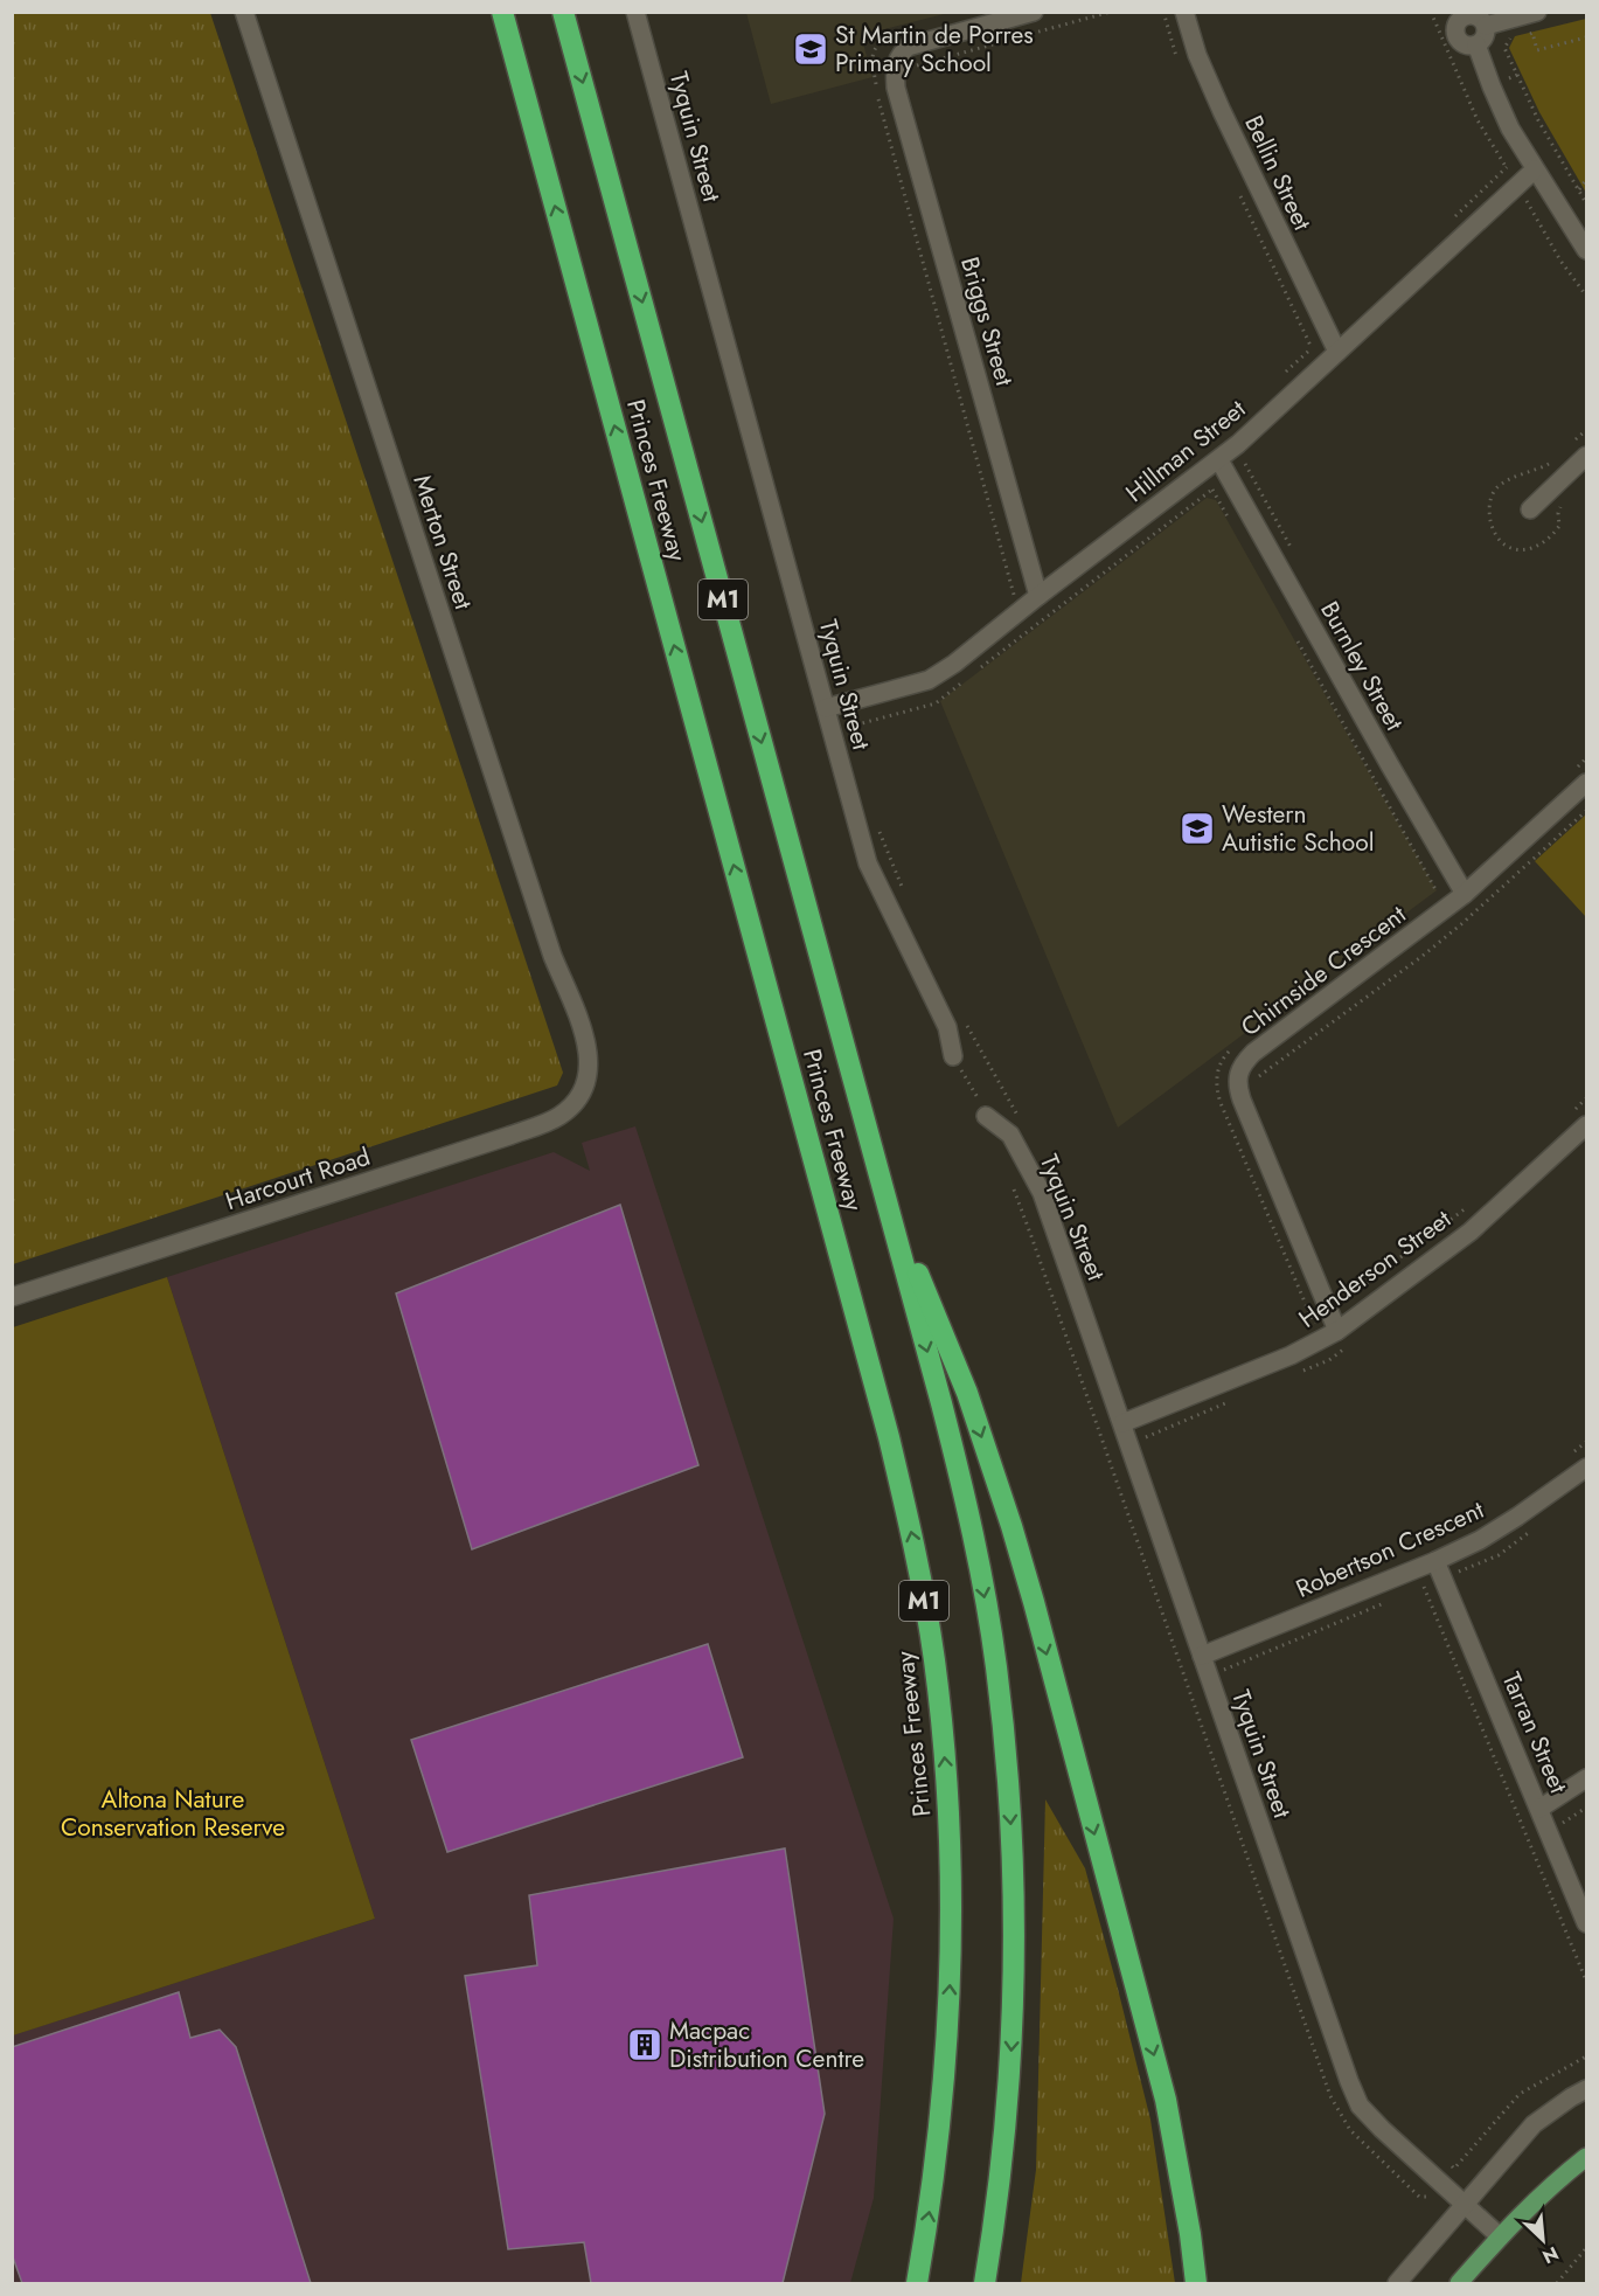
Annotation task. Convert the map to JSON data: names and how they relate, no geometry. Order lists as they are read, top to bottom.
{
  "streets": {
    "highway": ["Princes Freeway", "M1"],
    "street": [
      "Tyquin Street",
      "Bellin Street",
      "Briggs Street",
      "Hillman Street",
      "Merton Street",
      "Burnley Street",
      "Chirnside Crescent",
      "Harcourt Road",
      "Henderson Street",
      "Robertson Crescent",
      "Tarran Street"
    ]
  },
  "crossings": [
    ["Tyquin Street", "Hillman Street"],
    ["Tyquin Street", "Henderson Street"],
    ["Tyquin Street", "Robertson Crescent"],
    ["Bellin Street", "Hillman Street"],
    ["Briggs Street", "Hillman Street"],
    ["Hillman Street", "Burnley Street"],
    ["Merton Street", "Harcourt Road"],
    ["Burnley Street", "Chirnside Crescent"],
    ["Chirnside Crescent", "Henderson Street"],
    ["Robertson Crescent", "Tarran Street"]
  ],
  "parks": ["Altona Nature Conservation Reserve"],
  "places": {
    "school or university": ["St Martin de Porres Primary School", "Western Autistic School"],
    "building": ["Macpac Distribution Centre"]
  },
  "north": "bottom right"
}
